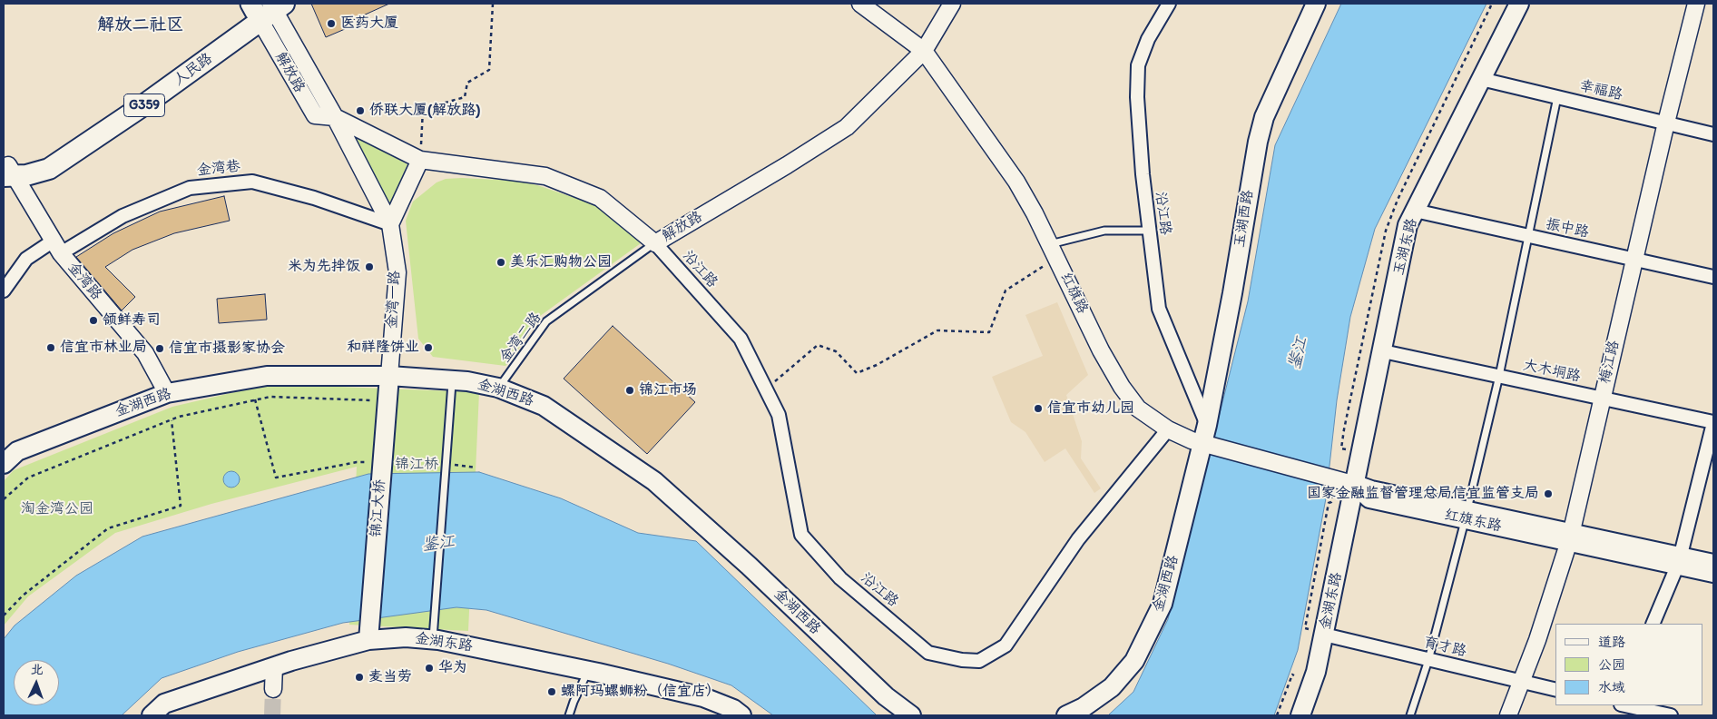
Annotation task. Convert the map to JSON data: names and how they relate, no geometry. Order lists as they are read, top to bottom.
{
  "streets": {
    "highway": ["人民路", "G359"],
    "main road": [
      "玉湖西路",
      "玉湖东路",
      "金湖西路",
      "锦江大桥",
      "红旗东路",
      "金湖东路"
    ],
    "street": [
      "解放路",
      "幸福路",
      "金湾巷",
      "沿江路",
      "振中路",
      "金湾路",
      "红旗路",
      "金湾一路",
      "梅江路",
      "大木垌路",
      "育才路"
    ],
    "lane": ["金湾二路"]
  },
  "crossings": [
    ["人民路", "解放路"],
    ["人民路", "金湾路"],
    ["解放路", "沿江路"],
    ["解放路", "红旗路"],
    ["解放路", "金湾二路"],
    ["幸福路", "玉湖东路"],
    ["幸福路", "梅江路"],
    ["金湾巷", "金湾路"],
    ["金湾巷", "金湾一路"],
    ["沿江路", "玉湖西路"],
    ["沿江路", "红旗路"],
    ["沿江路", "金湾二路"],
    ["玉湖西路", "红旗路"],
    ["玉湖西路", "金湖西路"],
    ["振中路", "玉湖东路"],
    ["振中路", "梅江路"],
    ["玉湖东路", "红旗路"],
    ["玉湖东路", "大木垌路"],
    ["玉湖东路", "红旗东路"],
    ["玉湖东路", "金湖东路"],
    ["金湾路", "金湖西路"],
    ["红旗路", "金湖西路"],
    ["红旗路", "红旗东路"],
    ["红旗路", "金湖东路"],
    ["金湾一路", "金湖西路"],
    ["金湾一路", "锦江大桥"],
    ["金湾二路", "金湖西路"],
    ["梅江路", "大木垌路"],
    ["梅江路", "红旗东路"],
    ["梅江路", "育才路"],
    ["金湖西路", "锦江大桥"],
    ["锦江大桥", "金湖东路"],
    ["红旗东路", "金湖东路"],
    ["金湖东路", "育才路"]
  ],
  "districts": ["解放二社区"],
  "water": ["鉴江"],
  "parks": ["锦江桥", "淘金湾公园"],
  "places": [
    "医药大厦",
    "侨联大厦(解放路)",
    "美乐汇购物公园",
    "米为先拌饭",
    "领鲜寿司",
    "信宜市林业局",
    "和祥隆饼业",
    "信宜市摄影家协会",
    "锦江市场",
    "信宜市幼儿园",
    "国家金融监督管理总局信宜监管支局",
    "华为",
    "麦当劳",
    "螺阿玛螺蛳粉（信宜店）"
  ],
  "legend": ["道路", "公园", "水域"],
  "north": "top"
}
